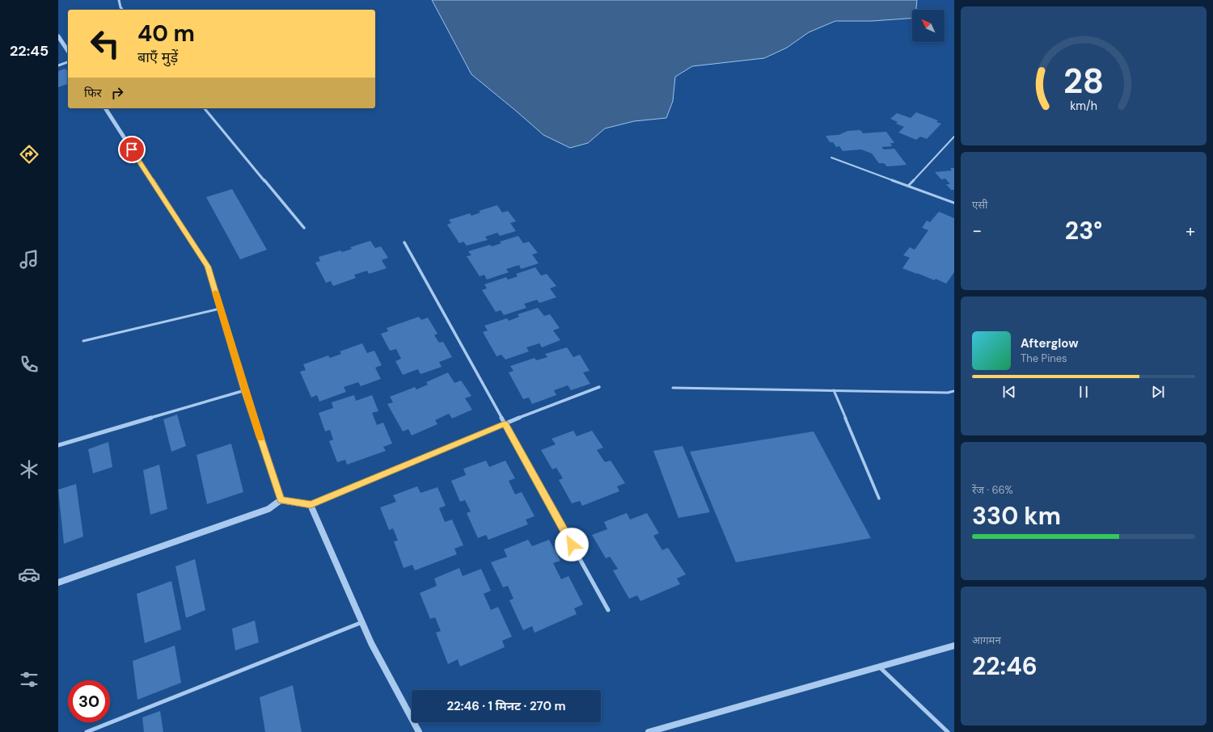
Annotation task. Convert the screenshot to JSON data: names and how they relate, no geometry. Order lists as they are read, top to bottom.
{
  "north": "top left",
  "page": {
    "tabs": "22:45",
    "turn": ["40 m", "बाएँ मुड़ें"],
    "then": "फिर",
    "tile": [
      "एसी",
      ["रेंज · 66%", "330 km"],
      ["आगमन", "22:46"]
    ],
    "heat": ["−", "23°", "+"],
    "song": ["Afterglow", "The Pines"],
    "limit": "30",
    "trip": "22:46 · 1 मिनट · 270 m",
    "gauge": ["28", "km/h"]
  }
}
